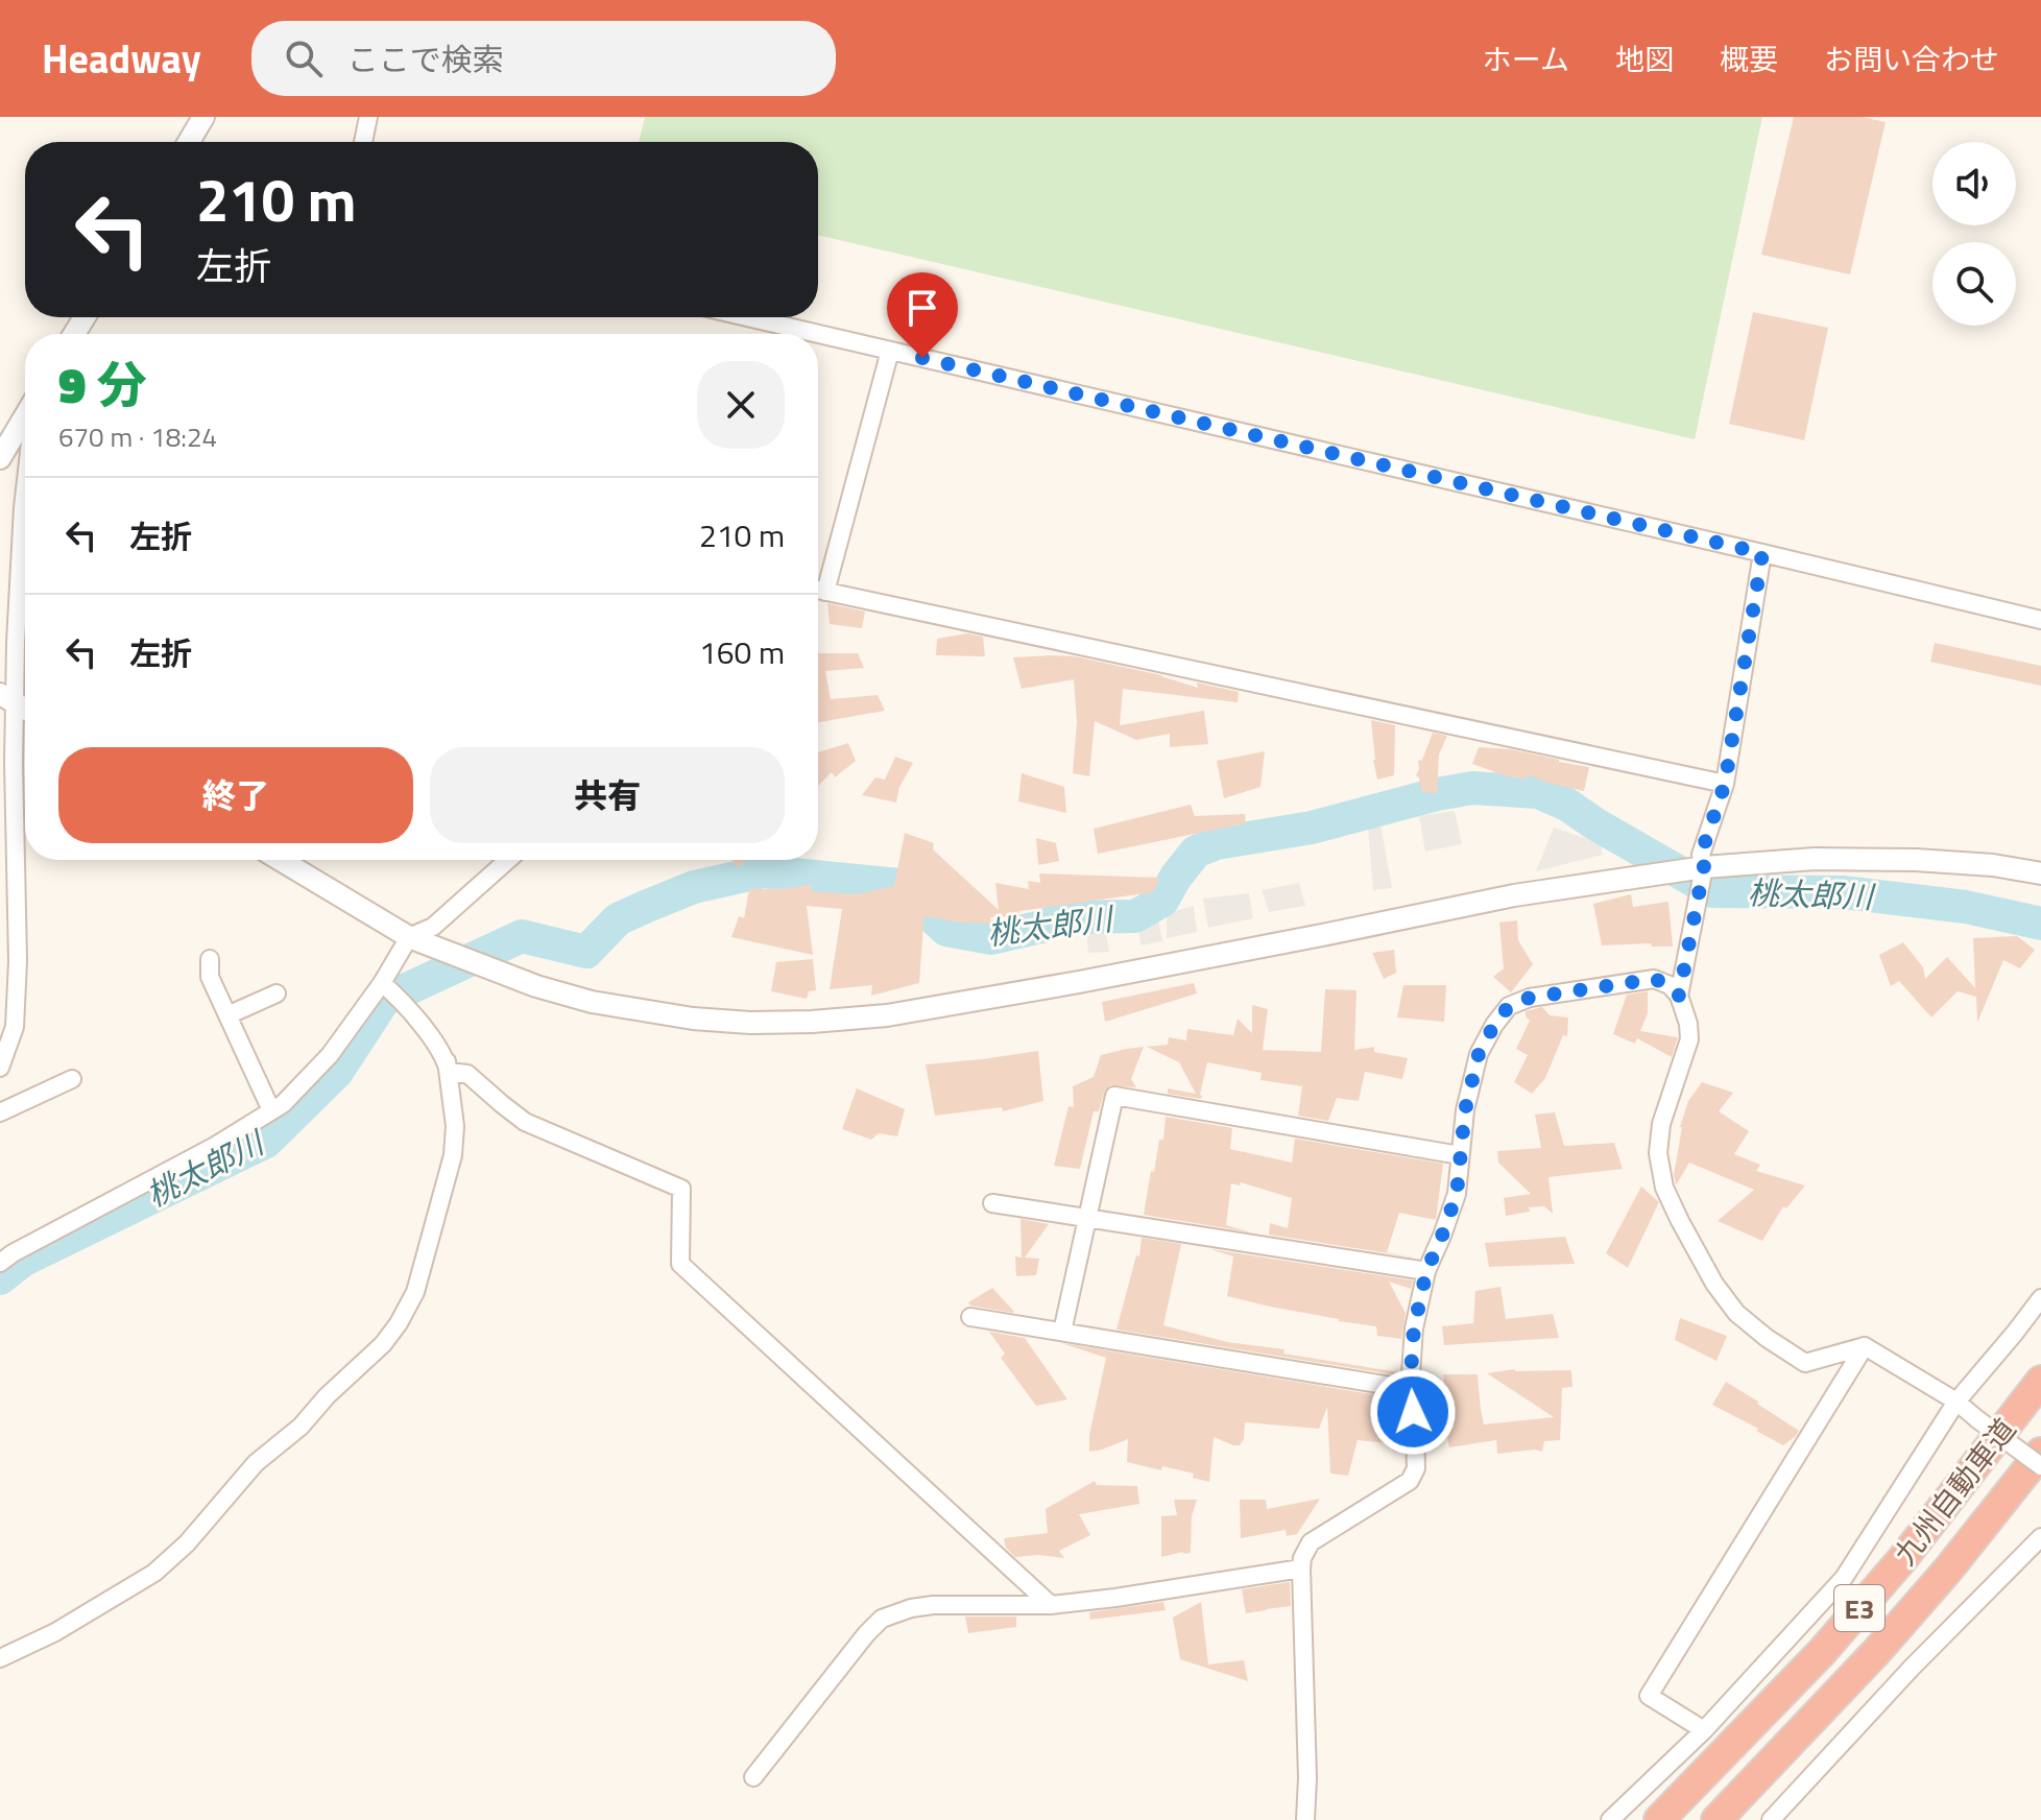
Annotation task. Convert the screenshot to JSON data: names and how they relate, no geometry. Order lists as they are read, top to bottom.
{
  "streets": {
    "highway": ["九州自動車道", "E3"]
  },
  "water": ["桃太郎川"],
  "page": {
    "header": "Headway",
    "search": "ここで検索",
    "nav": [
      "ホーム",
      "地図",
      "概要",
      "お問い合わせ"
    ],
    "turn": ["210 m", "左折"],
    "heading": ["9 分", "670 m · 18:24"],
    "list": [
      {
        "name": "左折",
        "value": "210 m"
      },
      {
        "name": "左折",
        "value": "160 m"
      }
    ],
    "buttons": ["終了", "共有"]
  }
}
